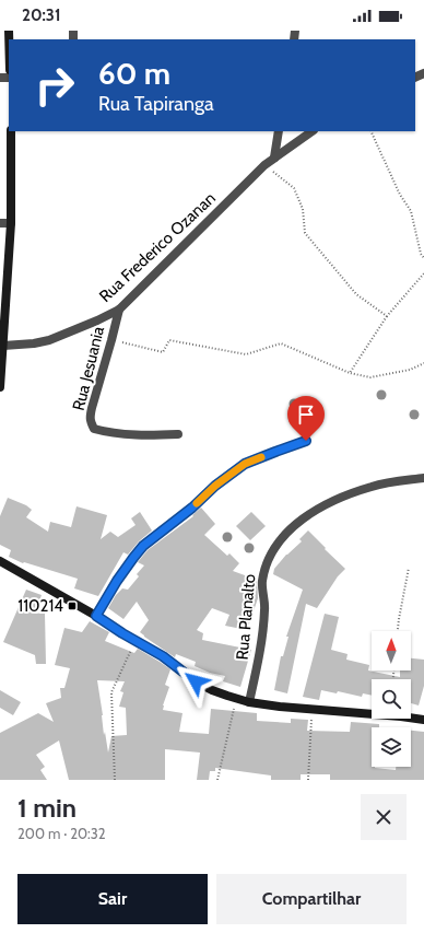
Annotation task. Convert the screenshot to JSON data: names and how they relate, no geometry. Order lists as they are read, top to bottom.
{
  "streets": {
    "street": ["Rua Frederico Ozanan", "Rua Jesuania", "Rua Planalto"]
  },
  "crossings": [
    ["Rua Frederico Ozanan", "Rua Jesuania"]
  ],
  "places": {
    "transit": ["110214"]
  },
  "north": "top",
  "page": {
    "status": "20:31",
    "turn": ["60 m", "Rua Tapiranga"],
    "heading": ["1 min", "200 m · 20:32"],
    "buttons": ["Sair", "Compartilhar"]
  }
}
